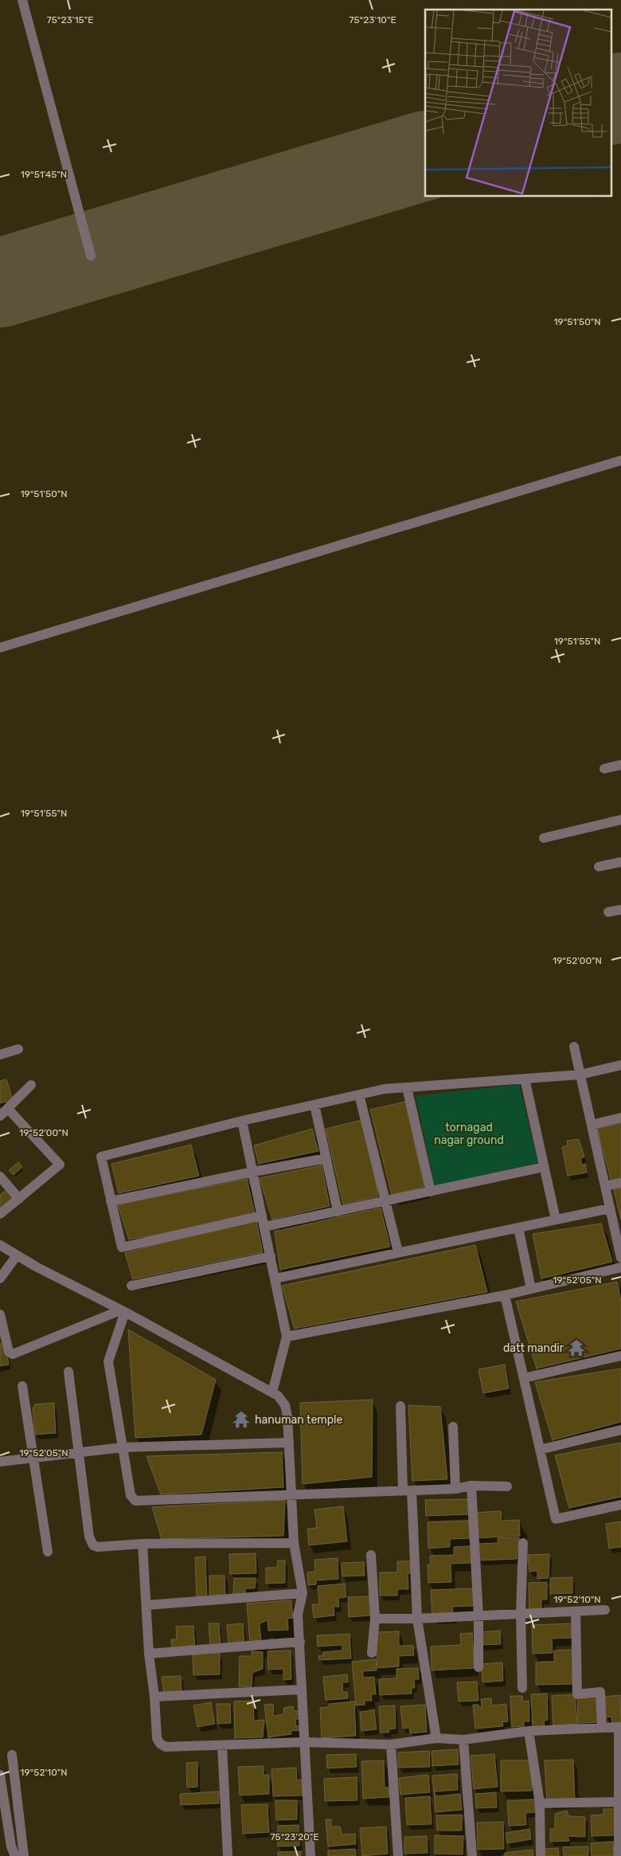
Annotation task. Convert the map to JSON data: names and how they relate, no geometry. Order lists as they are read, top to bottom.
{
  "parks": ["tornagad nagar ground"],
  "places": {
    "temple": ["datt mandir", "hanuman temple"]
  },
  "coordinates": [
    "75°23'15\"E",
    "75°23'10\"E",
    "19°51'45\"N",
    "19°51'50\"N",
    "19°51'55\"N",
    "19°52'00\"N",
    "19°52'05\"N",
    "19°52'10\"N",
    "75°23'20\"E"
  ]
}
